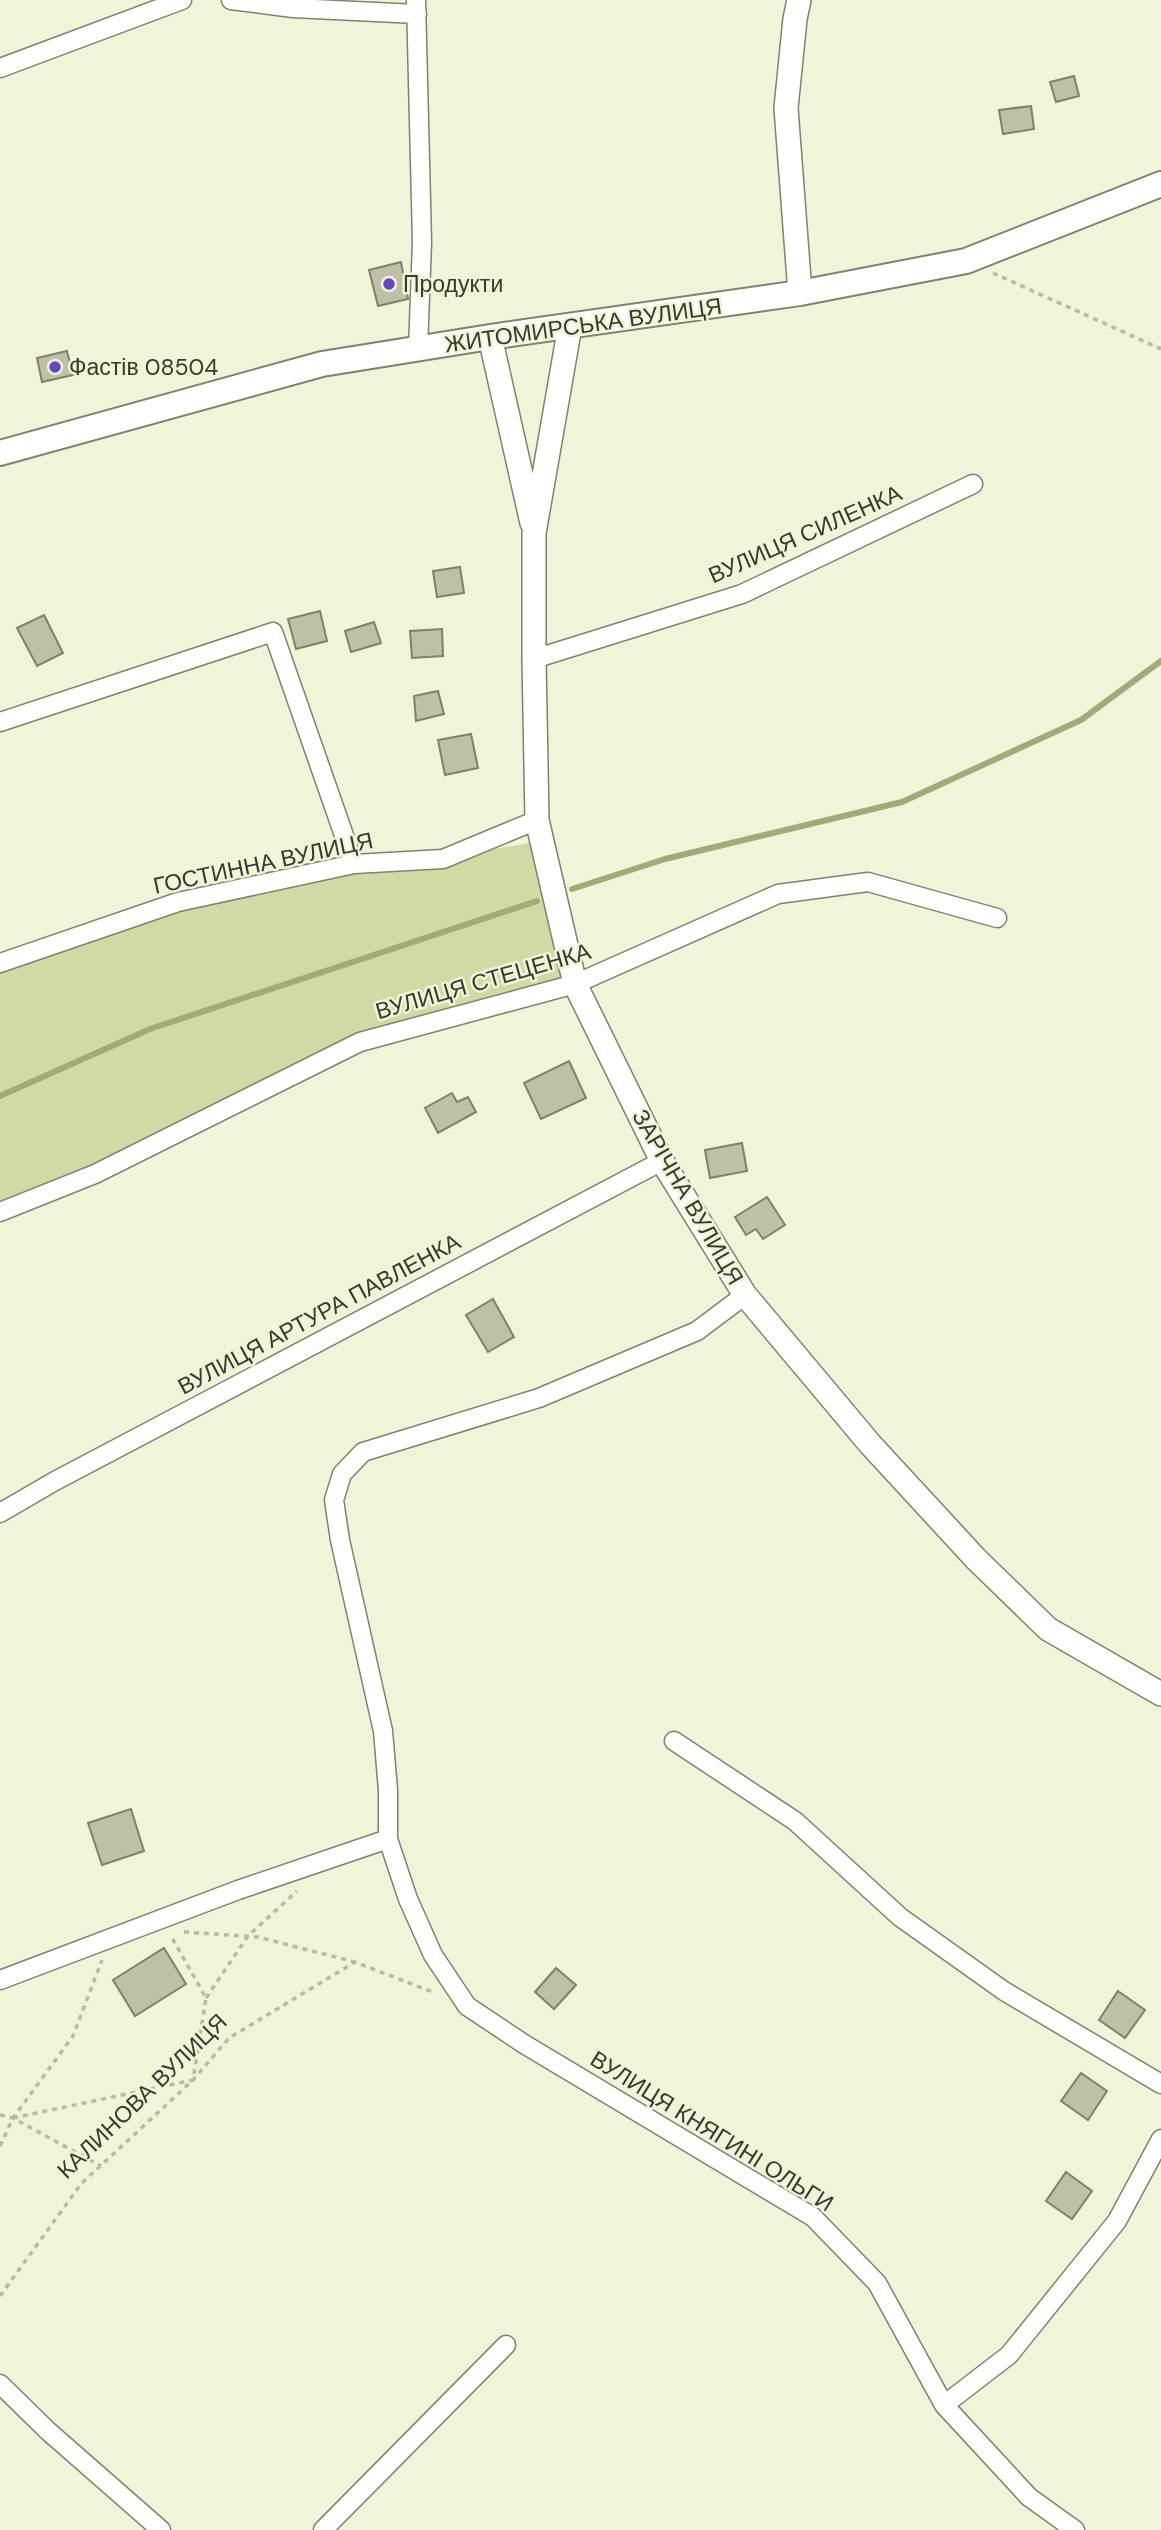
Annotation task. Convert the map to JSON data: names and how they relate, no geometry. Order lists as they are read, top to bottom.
{
  "streets": {
    "main road": ["ЖИТОМИРСЬКА ВУЛИЦЯ"],
    "street": [
      "ВУЛИЦЯ СИЛЕНКА",
      "ГОСТИННА ВУЛИЦЯ",
      "ВУЛИЦЯ СТЕЦЕНКА",
      "ЗАРІЧНА ВУЛИЦЯ",
      "ВУЛИЦЯ АРТУРА ПАВЛЕНКА",
      "ВУЛИЦЯ КНЯГИНІ ОЛЬГИ"
    ],
    "path": ["КАЛИНОВА ВУЛИЦЯ"]
  },
  "crossings": [
    ["ЖИТОМИРСЬКА ВУЛИЦЯ", "ЗАРІЧНА ВУЛИЦЯ"],
    ["ВУЛИЦЯ СИЛЕНКА", "ЗАРІЧНА ВУЛИЦЯ"],
    ["ГОСТИННА ВУЛИЦЯ", "ЗАРІЧНА ВУЛИЦЯ"],
    ["ВУЛИЦЯ СТЕЦЕНКА", "ЗАРІЧНА ВУЛИЦЯ"],
    ["ЗАРІЧНА ВУЛИЦЯ", "ВУЛИЦЯ АРТУРА ПАВЛЕНКА"],
    ["ЗАРІЧНА ВУЛИЦЯ", "ВУЛИЦЯ КНЯГИНІ ОЛЬГИ"]
  ],
  "places": ["Продукти", "Фастів 08504"]
}
